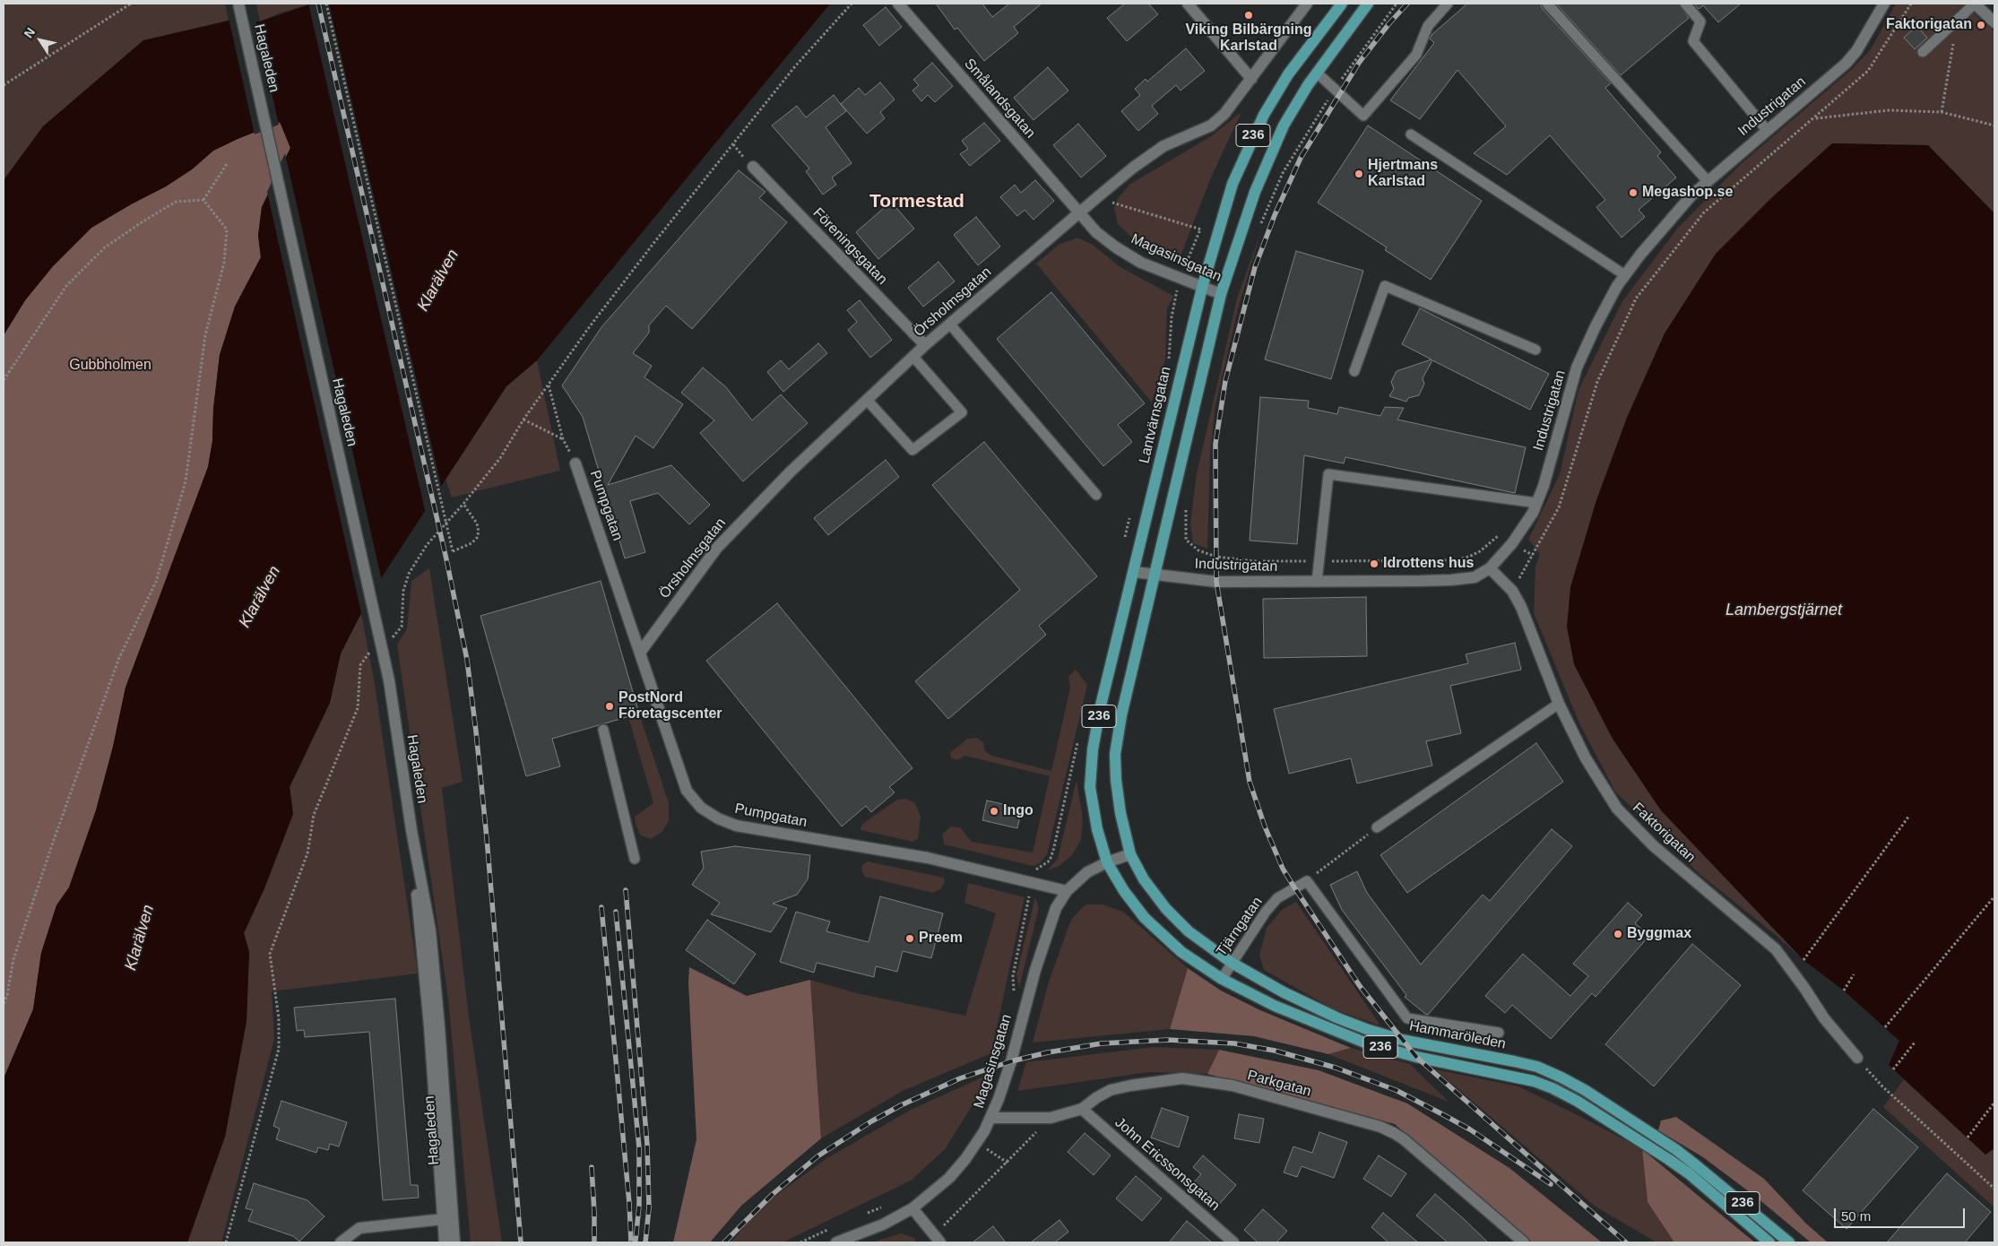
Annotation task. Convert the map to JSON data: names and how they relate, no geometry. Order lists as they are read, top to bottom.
{
  "streets": {
    "main road": ["236", "Lantvärnsgatan", "Hammaröleden"],
    "street": [
      "Hagaleden",
      "Smålandsgatan",
      "Industrigatan",
      "Föreningsgatan",
      "Magasinsgatan",
      "Örsholmsgatan",
      "Pumpgatan",
      "Faktorigatan",
      "Parkgatan",
      "John Ericssonsgatan"
    ],
    "lane": ["Tjärngatan"]
  },
  "crossings": [
    ["Smålandsgatan", "Magasinsgatan"],
    ["Smålandsgatan", "Örsholmsgatan"],
    ["Industrigatan", "236"],
    ["Industrigatan", "Lantvärnsgatan"],
    ["Industrigatan", "Faktorigatan"],
    ["236", "Magasinsgatan"],
    ["236", "Hammaröleden"],
    ["Föreningsgatan", "Örsholmsgatan"],
    ["Magasinsgatan", "Örsholmsgatan"],
    ["Magasinsgatan", "Lantvärnsgatan"],
    ["Magasinsgatan", "Pumpgatan"],
    ["Magasinsgatan", "Hammaröleden"],
    ["Magasinsgatan", "Parkgatan"],
    ["Örsholmsgatan", "Pumpgatan"],
    ["Lantvärnsgatan", "Hammaröleden"],
    ["Tjärngatan", "Hammaröleden"],
    ["Parkgatan", "John Ericssonsgatan"]
  ],
  "districts": ["Tormestad"],
  "water": ["Klarälven", "Lambergstjärnet"],
  "parks": ["Gubbholmen"],
  "places": [
    "Viking Bilbärgning Karlstad",
    "Faktorigatan",
    "Hjertmans Karlstad",
    "Megashop.se",
    "Idrottens hus",
    "PostNord Företagscenter",
    "Ingo",
    "Byggmax",
    "Preem"
  ],
  "scale_bar": "50 m",
  "north": "top left"
}
